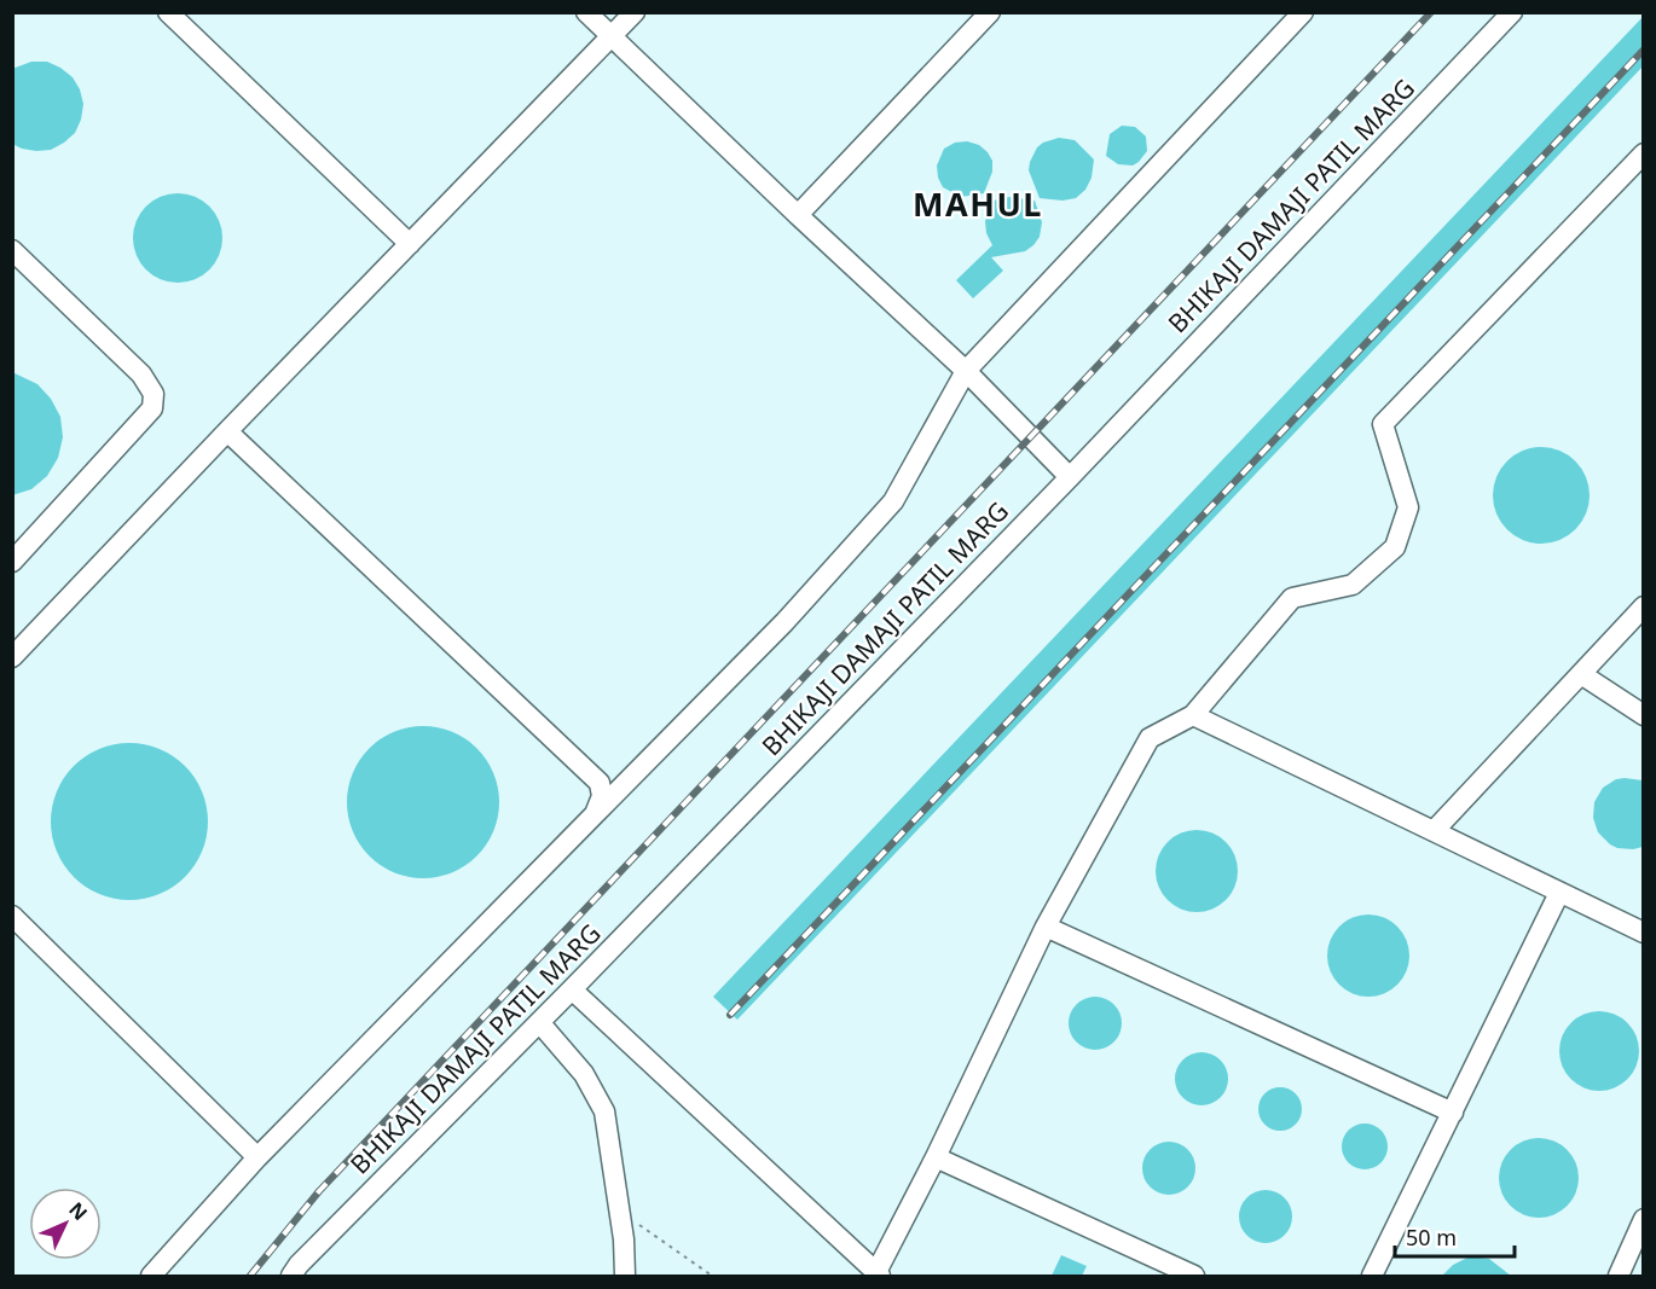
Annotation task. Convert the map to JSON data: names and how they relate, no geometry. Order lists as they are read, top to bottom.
{
  "streets": {
    "street": ["BHIKAJI DAMAJI PATIL MARG"]
  },
  "districts": ["MAHUL"],
  "scale_bar": "50 m",
  "north": "top right"
}
